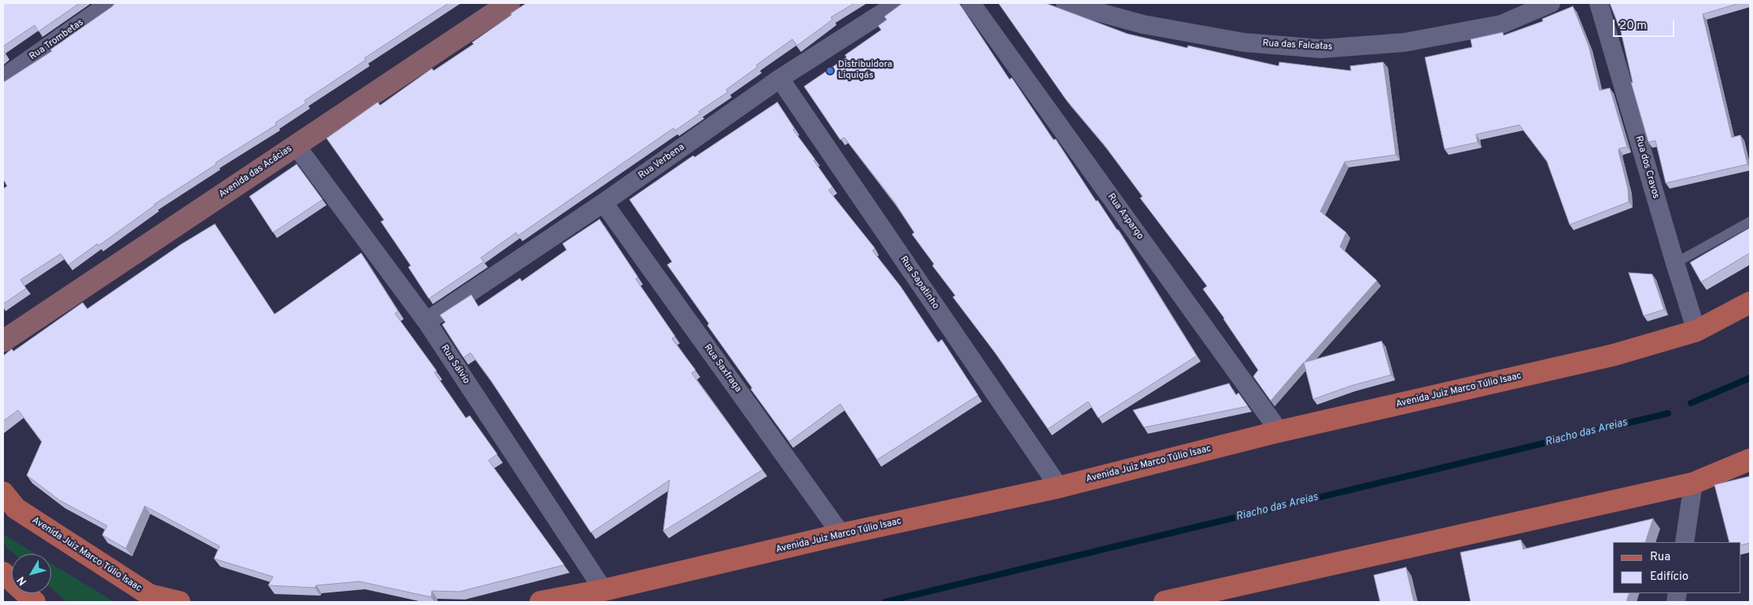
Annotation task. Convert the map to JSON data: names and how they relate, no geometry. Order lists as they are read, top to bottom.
{
  "streets": {
    "main road": ["Avenida das Acácias", "Avenida Juiz Marco Túlio Isaac"],
    "street": [
      "Rua Trombetas",
      "Rua das Falcatas",
      "Rua Verbena",
      "Rua dos Cravos",
      "Rua Aspargo",
      "Rua Sapatinho",
      "Rua Sálvio",
      "Rua Saxfraga"
    ]
  },
  "crossings": [
    ["Rua Verbena", "Rua Sapatinho"],
    ["Rua Verbena", "Rua Sálvio"],
    ["Rua Verbena", "Rua Saxfraga"],
    ["Rua dos Cravos", "Avenida Juiz Marco Túlio Isaac"],
    ["Avenida das Acácias", "Rua Sálvio"],
    ["Rua Aspargo", "Avenida Juiz Marco Túlio Isaac"],
    ["Rua Sapatinho", "Avenida Juiz Marco Túlio Isaac"],
    ["Rua Sálvio", "Avenida Juiz Marco Túlio Isaac"],
    ["Rua Saxfraga", "Avenida Juiz Marco Túlio Isaac"]
  ],
  "water": ["Riacho das Areias"],
  "places": ["Distribuidora Liquigás"],
  "legend": ["Rua", "Edifício"],
  "scale_bar": "20 m",
  "north": "bottom left"
}
